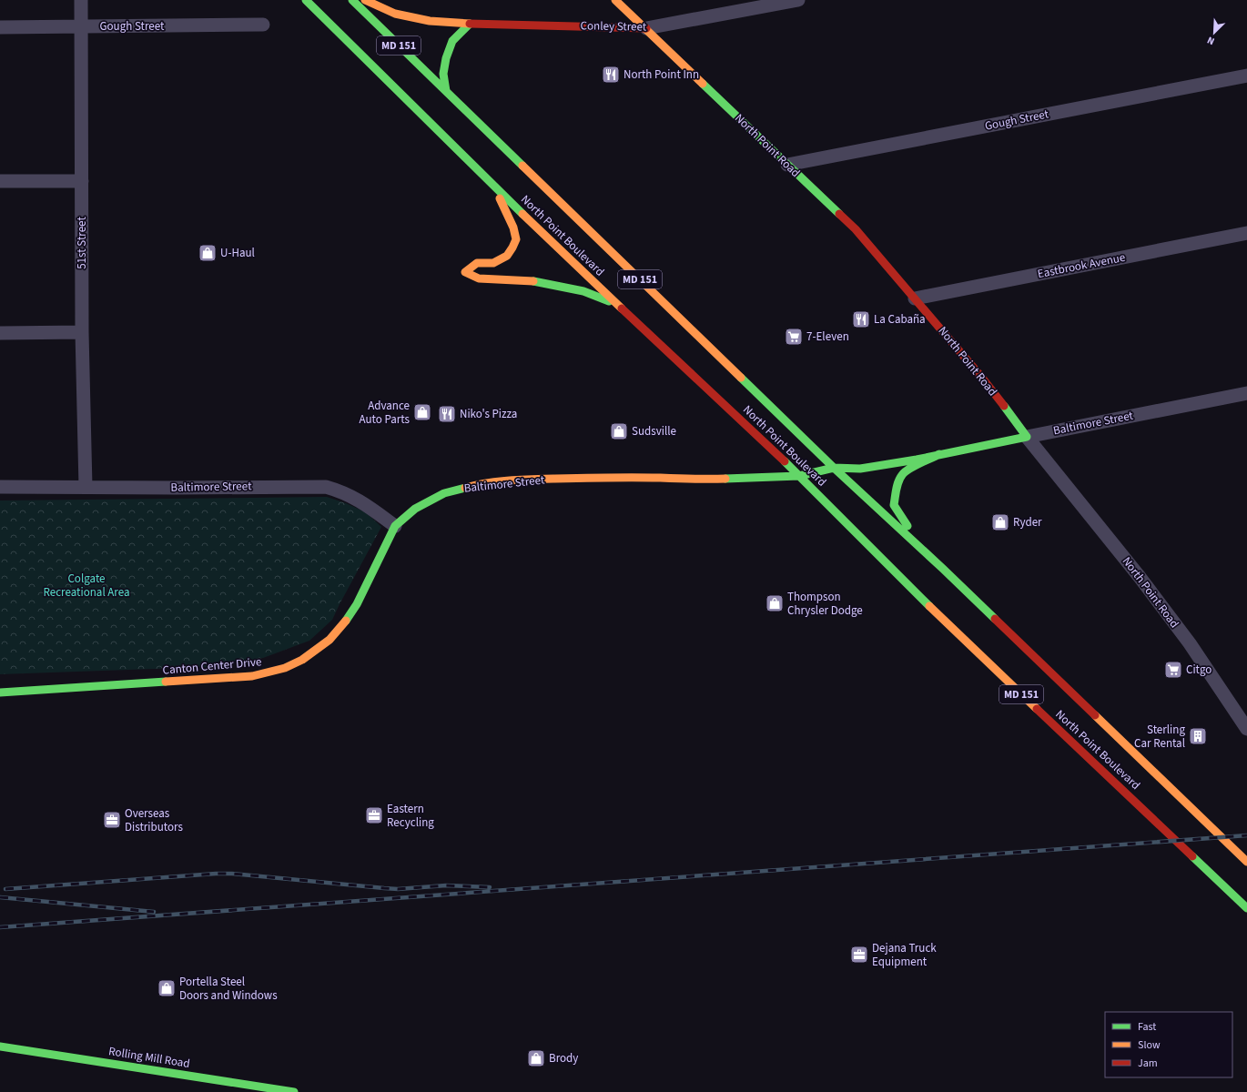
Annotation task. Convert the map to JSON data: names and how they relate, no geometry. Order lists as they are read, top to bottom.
{
  "streets": {
    "main road": [
      "Conley Street",
      "MD 151",
      "North Point Road",
      "North Point Boulevard",
      "Baltimore Street",
      "Canton Center Drive",
      "Rolling Mill Road"
    ],
    "street": ["Gough Street", "51st Street", "Eastbrook Avenue"]
  },
  "crossings": [
    ["Gough Street", "North Point Road"],
    ["Gough Street", "51st Street"],
    ["Conley Street", "North Point Road"],
    ["North Point Road", "Eastbrook Avenue"],
    ["North Point Road", "Baltimore Street"],
    ["North Point Boulevard", "Baltimore Street"],
    ["51st Street", "Baltimore Street"],
    ["Baltimore Street", "Canton Center Drive"]
  ],
  "parks": ["Colgate Recreational Area"],
  "places": {
    "restaurant": ["North Point Inn", "La Cabaña", "Niko's Pizza"],
    "shop": [
      "U-Haul",
      "Advance Auto Parts",
      "Sudsville",
      "Ryder",
      "Thompson Chrysler Dodge",
      "Portella Steel Doors and Windows",
      "Brody"
    ],
    "supermarket": ["7-Eleven", "Citgo"],
    "building": ["Sterling Car Rental"],
    "office": ["Eastern Recycling", "Overseas Distributors", "Dejana Truck Equipment"]
  },
  "legend": ["Fast", "Slow", "Jam"],
  "north": "bottom left"
}
